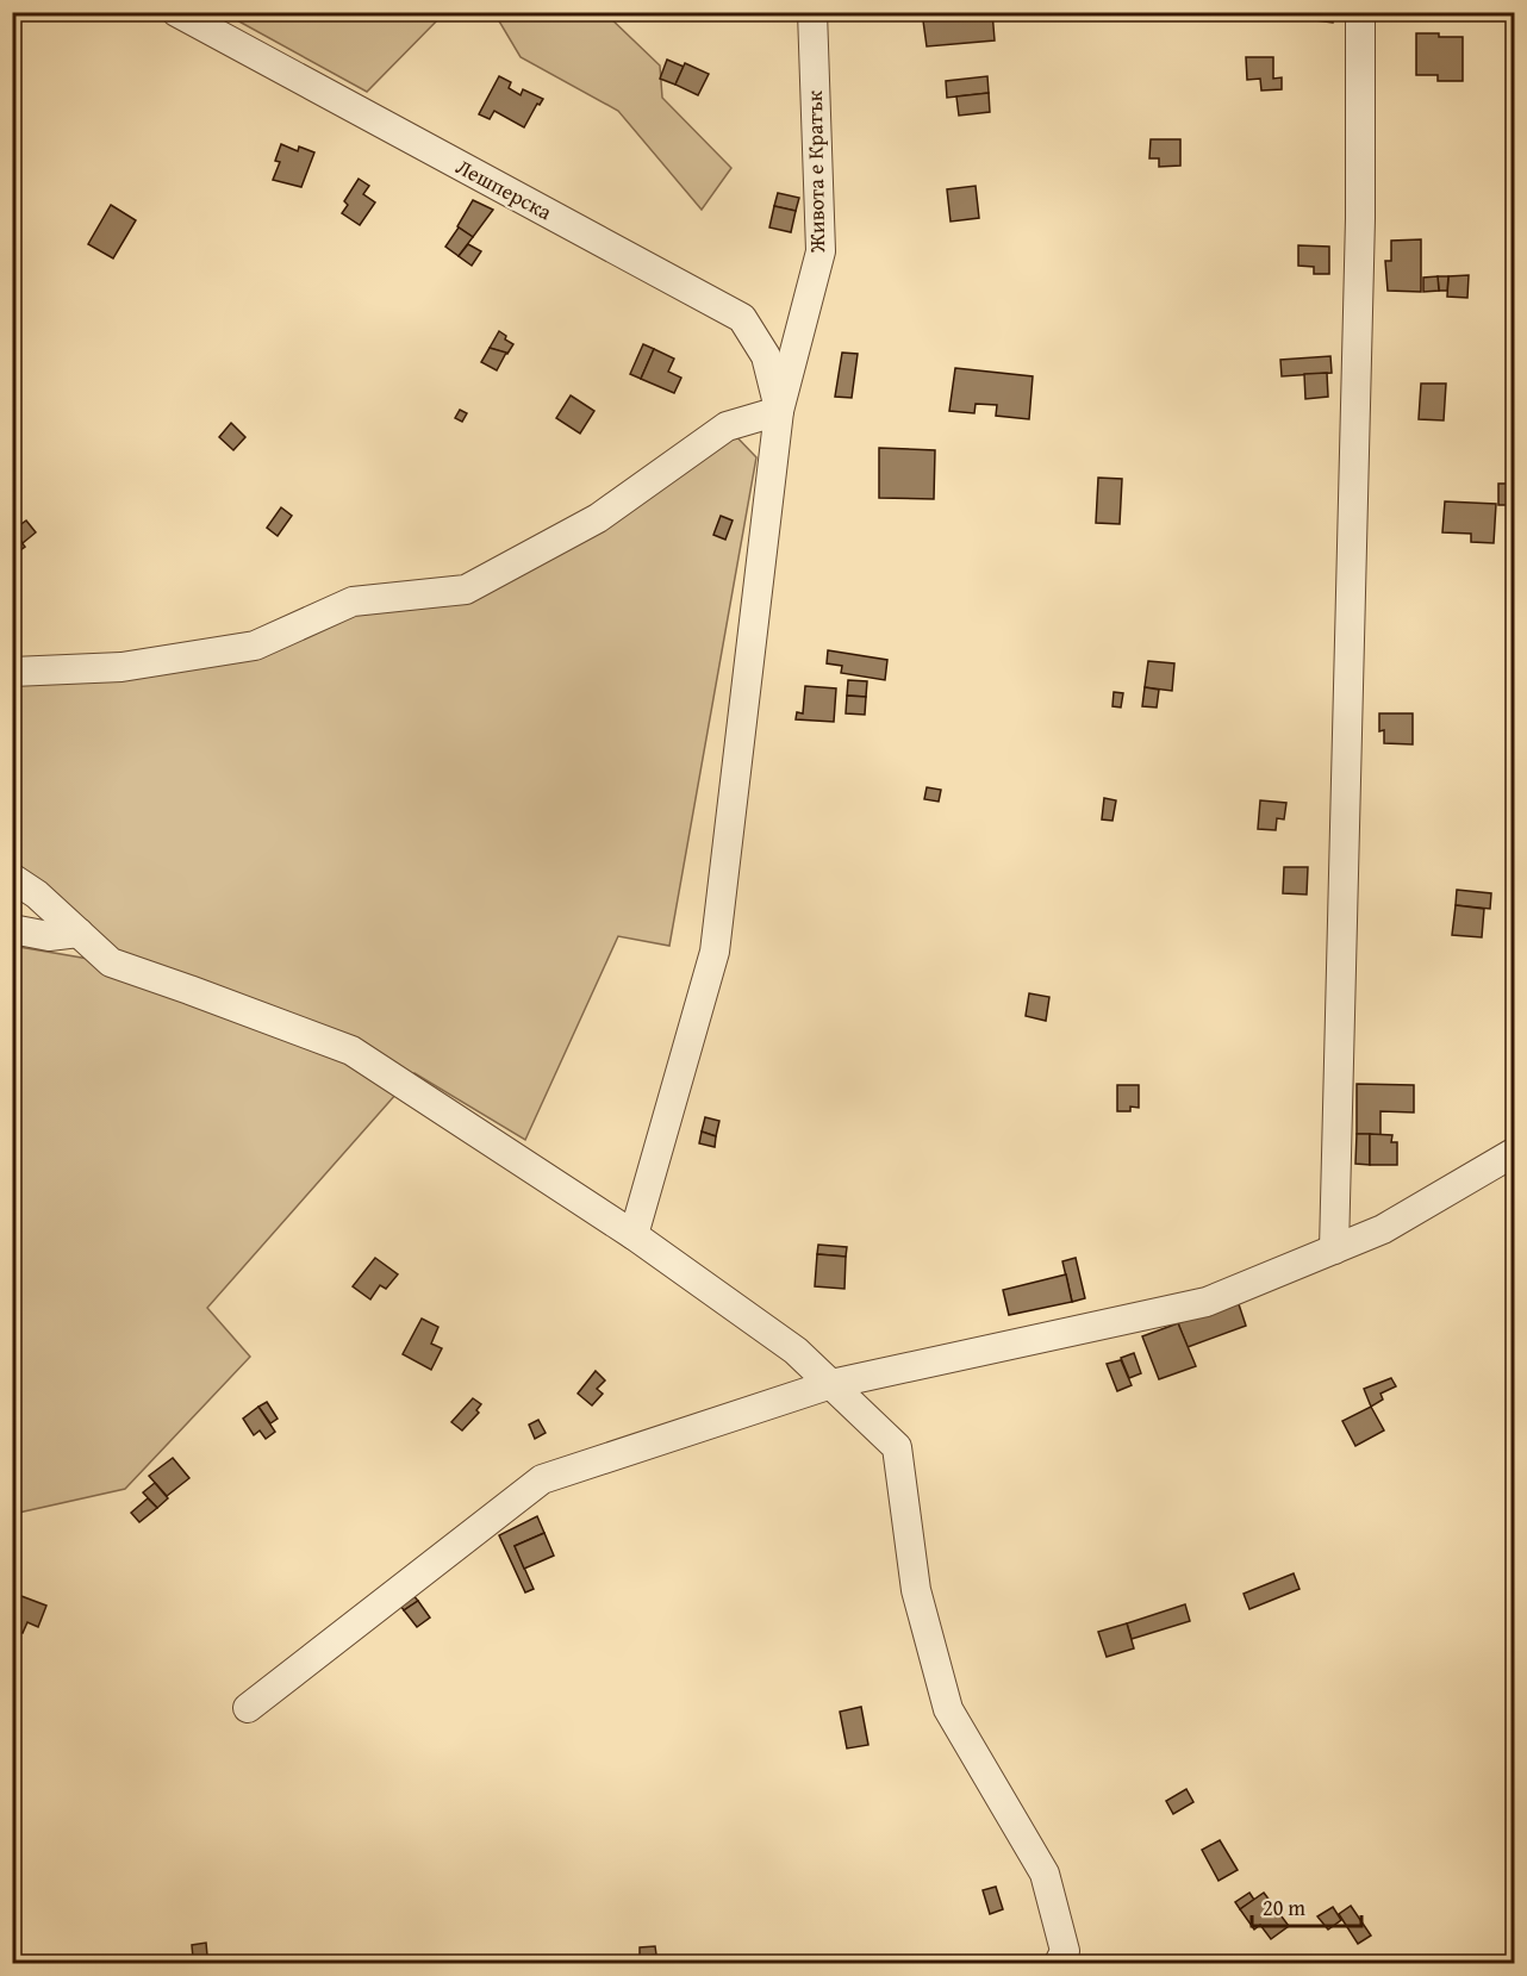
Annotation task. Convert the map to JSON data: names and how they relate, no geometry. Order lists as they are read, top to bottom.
{
  "streets": {
    "street": ["Живота е Кратък", "Лешперска"]
  },
  "crossings": [
    ["Живота е Кратък", "Лешперска"]
  ],
  "scale_bar": "20 m"
}
